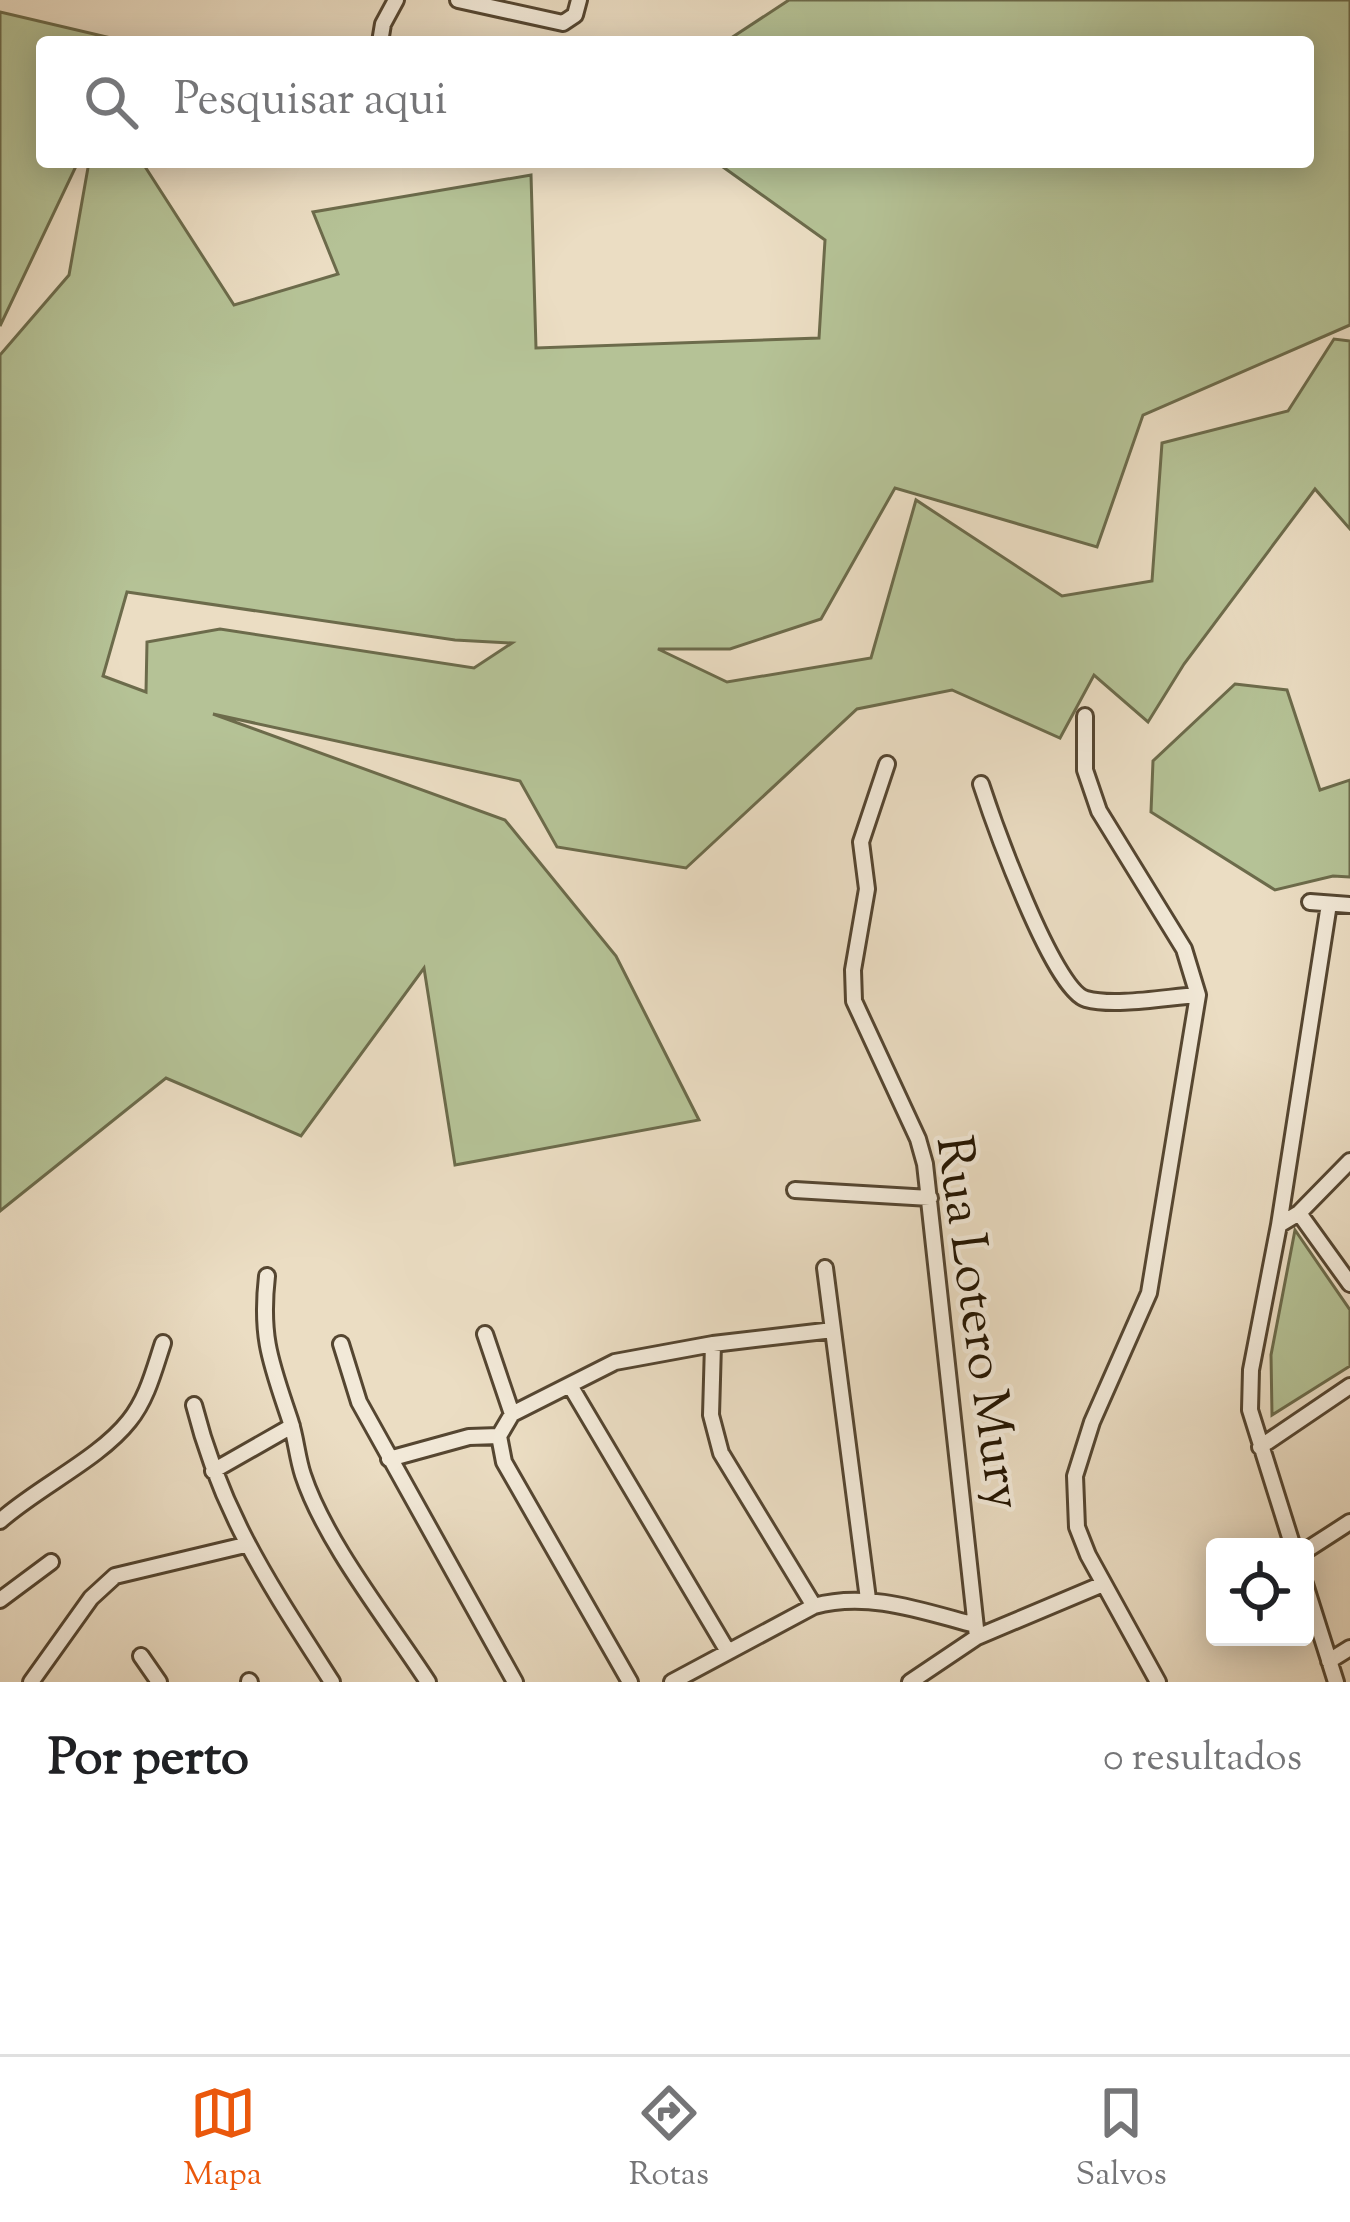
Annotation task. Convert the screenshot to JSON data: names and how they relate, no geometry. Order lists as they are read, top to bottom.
{
  "streets": {
    "street": ["Rua Lotero Mury"]
  },
  "page": {
    "search": "Pesquisar aqui",
    "heading": ["Por perto", "0 resultados"],
    "nav": ["Mapa", "Rotas", "Salvos"]
  }
}
